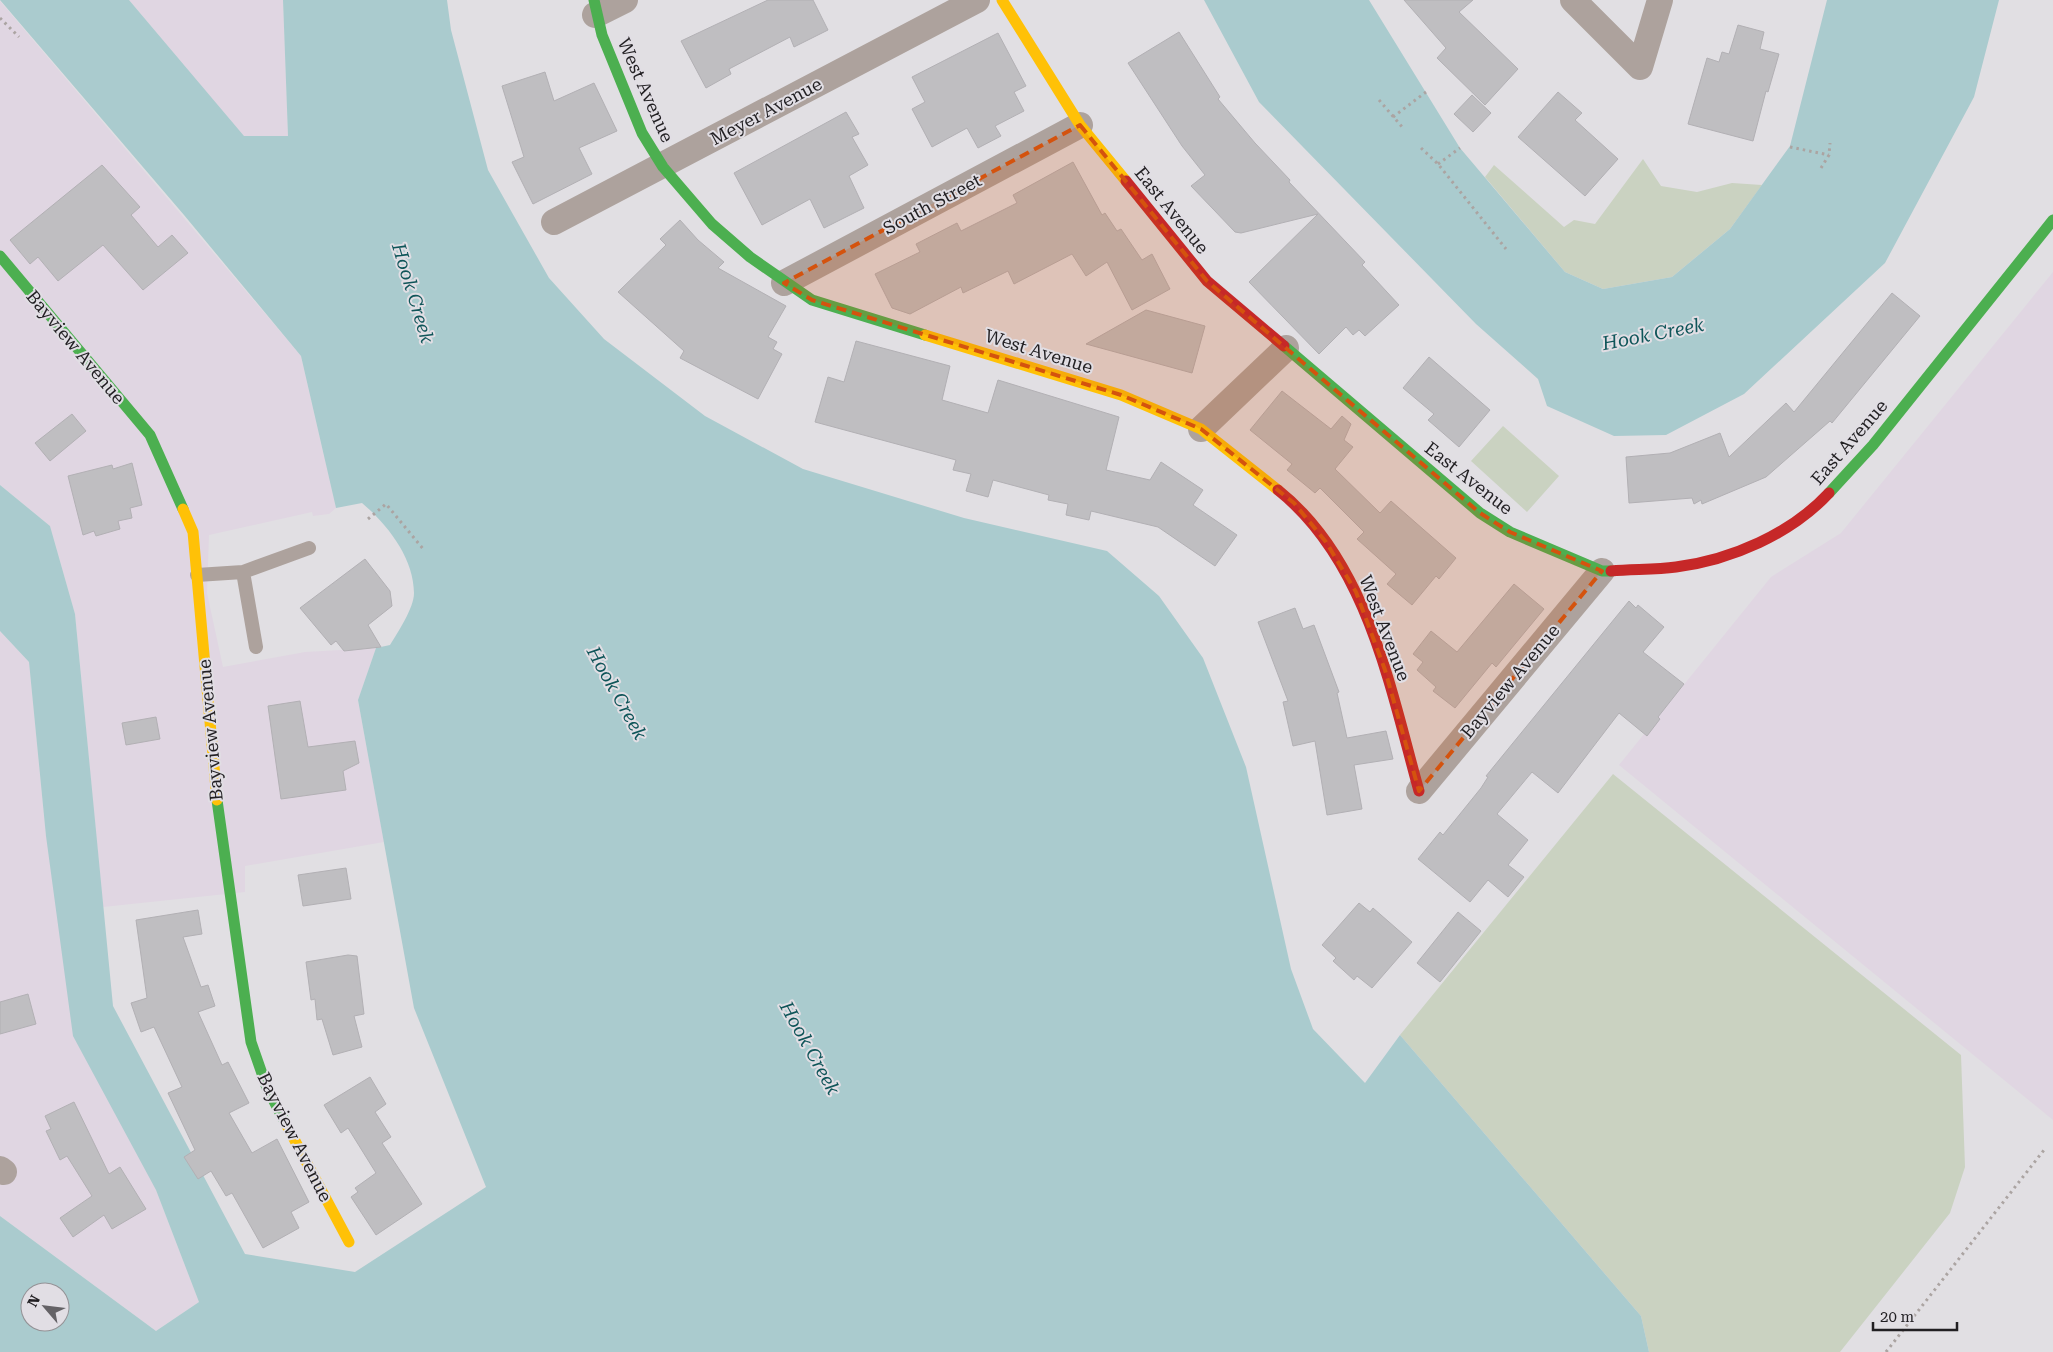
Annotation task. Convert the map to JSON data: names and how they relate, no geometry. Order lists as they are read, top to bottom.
{
  "streets": {
    "street": [
      "West Avenue",
      "Meyer Avenue",
      "South Street",
      "East Avenue",
      "Bayview Avenue"
    ]
  },
  "crossings": [
    ["West Avenue", "Meyer Avenue"],
    ["West Avenue", "South Street"],
    ["West Avenue", "Bayview Avenue"],
    ["South Street", "East Avenue"],
    ["East Avenue", "Bayview Avenue"]
  ],
  "water": ["Hook Creek"],
  "scale_bar": "20 m",
  "north": "top left"
}
